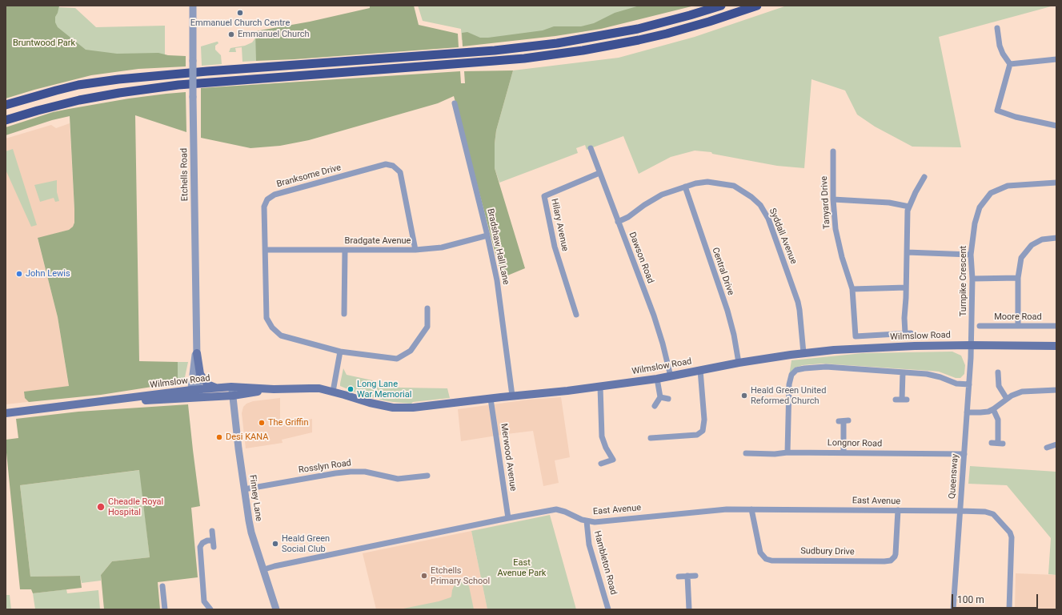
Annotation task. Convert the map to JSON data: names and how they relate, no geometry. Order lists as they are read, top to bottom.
{
  "streets": {
    "main road": ["Wilmslow Road"],
    "street": [
      "Etchells Road",
      "Branksome Drive",
      "Tanyard Drive",
      "Hilary Avenue",
      "Syddall Avenue",
      "Bradgate Avenue",
      "Bradshaw Hall Lane",
      "Dawson Road",
      "Central Drive",
      "Turnpike Crescent",
      "Moore Road",
      "Longnor Road",
      "Merwood Avenue",
      "Rosslyn Road",
      "Queensway",
      "Finney Lane",
      "East Avenue",
      "Sudbury Drive",
      "Hambleton Road"
    ]
  },
  "crossings": [
    ["Etchells Road", "Wilmslow Road"],
    ["Branksome Drive", "Bradgate Avenue"],
    ["Hilary Avenue", "Dawson Road"],
    ["Syddall Avenue", "Dawson Road"],
    ["Syddall Avenue", "Central Drive"],
    ["Syddall Avenue", "Wilmslow Road"],
    ["Bradgate Avenue", "Bradshaw Hall Lane"],
    ["Bradshaw Hall Lane", "Wilmslow Road"],
    ["Dawson Road", "Wilmslow Road"],
    ["Central Drive", "Wilmslow Road"],
    ["Turnpike Crescent", "Wilmslow Road"],
    ["Turnpike Crescent", "Queensway"],
    ["Wilmslow Road", "Merwood Avenue"],
    ["Wilmslow Road", "Queensway"],
    ["Wilmslow Road", "Finney Lane"],
    ["Longnor Road", "Queensway"],
    ["Merwood Avenue", "East Avenue"],
    ["Rosslyn Road", "Finney Lane"],
    ["Queensway", "East Avenue"],
    ["Finney Lane", "East Avenue"],
    ["East Avenue", "Sudbury Drive"],
    ["East Avenue", "Hambleton Road"]
  ],
  "parks": ["Bruntwood Park", "East Avenue Park"],
  "places": [
    "Emmanuel Church Centre",
    "Emmanuel Church",
    "John Lewis",
    "Long Lane War Memorial",
    "Heald Green United Reformed Church",
    "The Griffin",
    "Desi KANA",
    "Cheadle Royal Hospital",
    "Heald Green Social Club",
    "Etchells Primary School"
  ],
  "scale_bar": "100 m"
}
